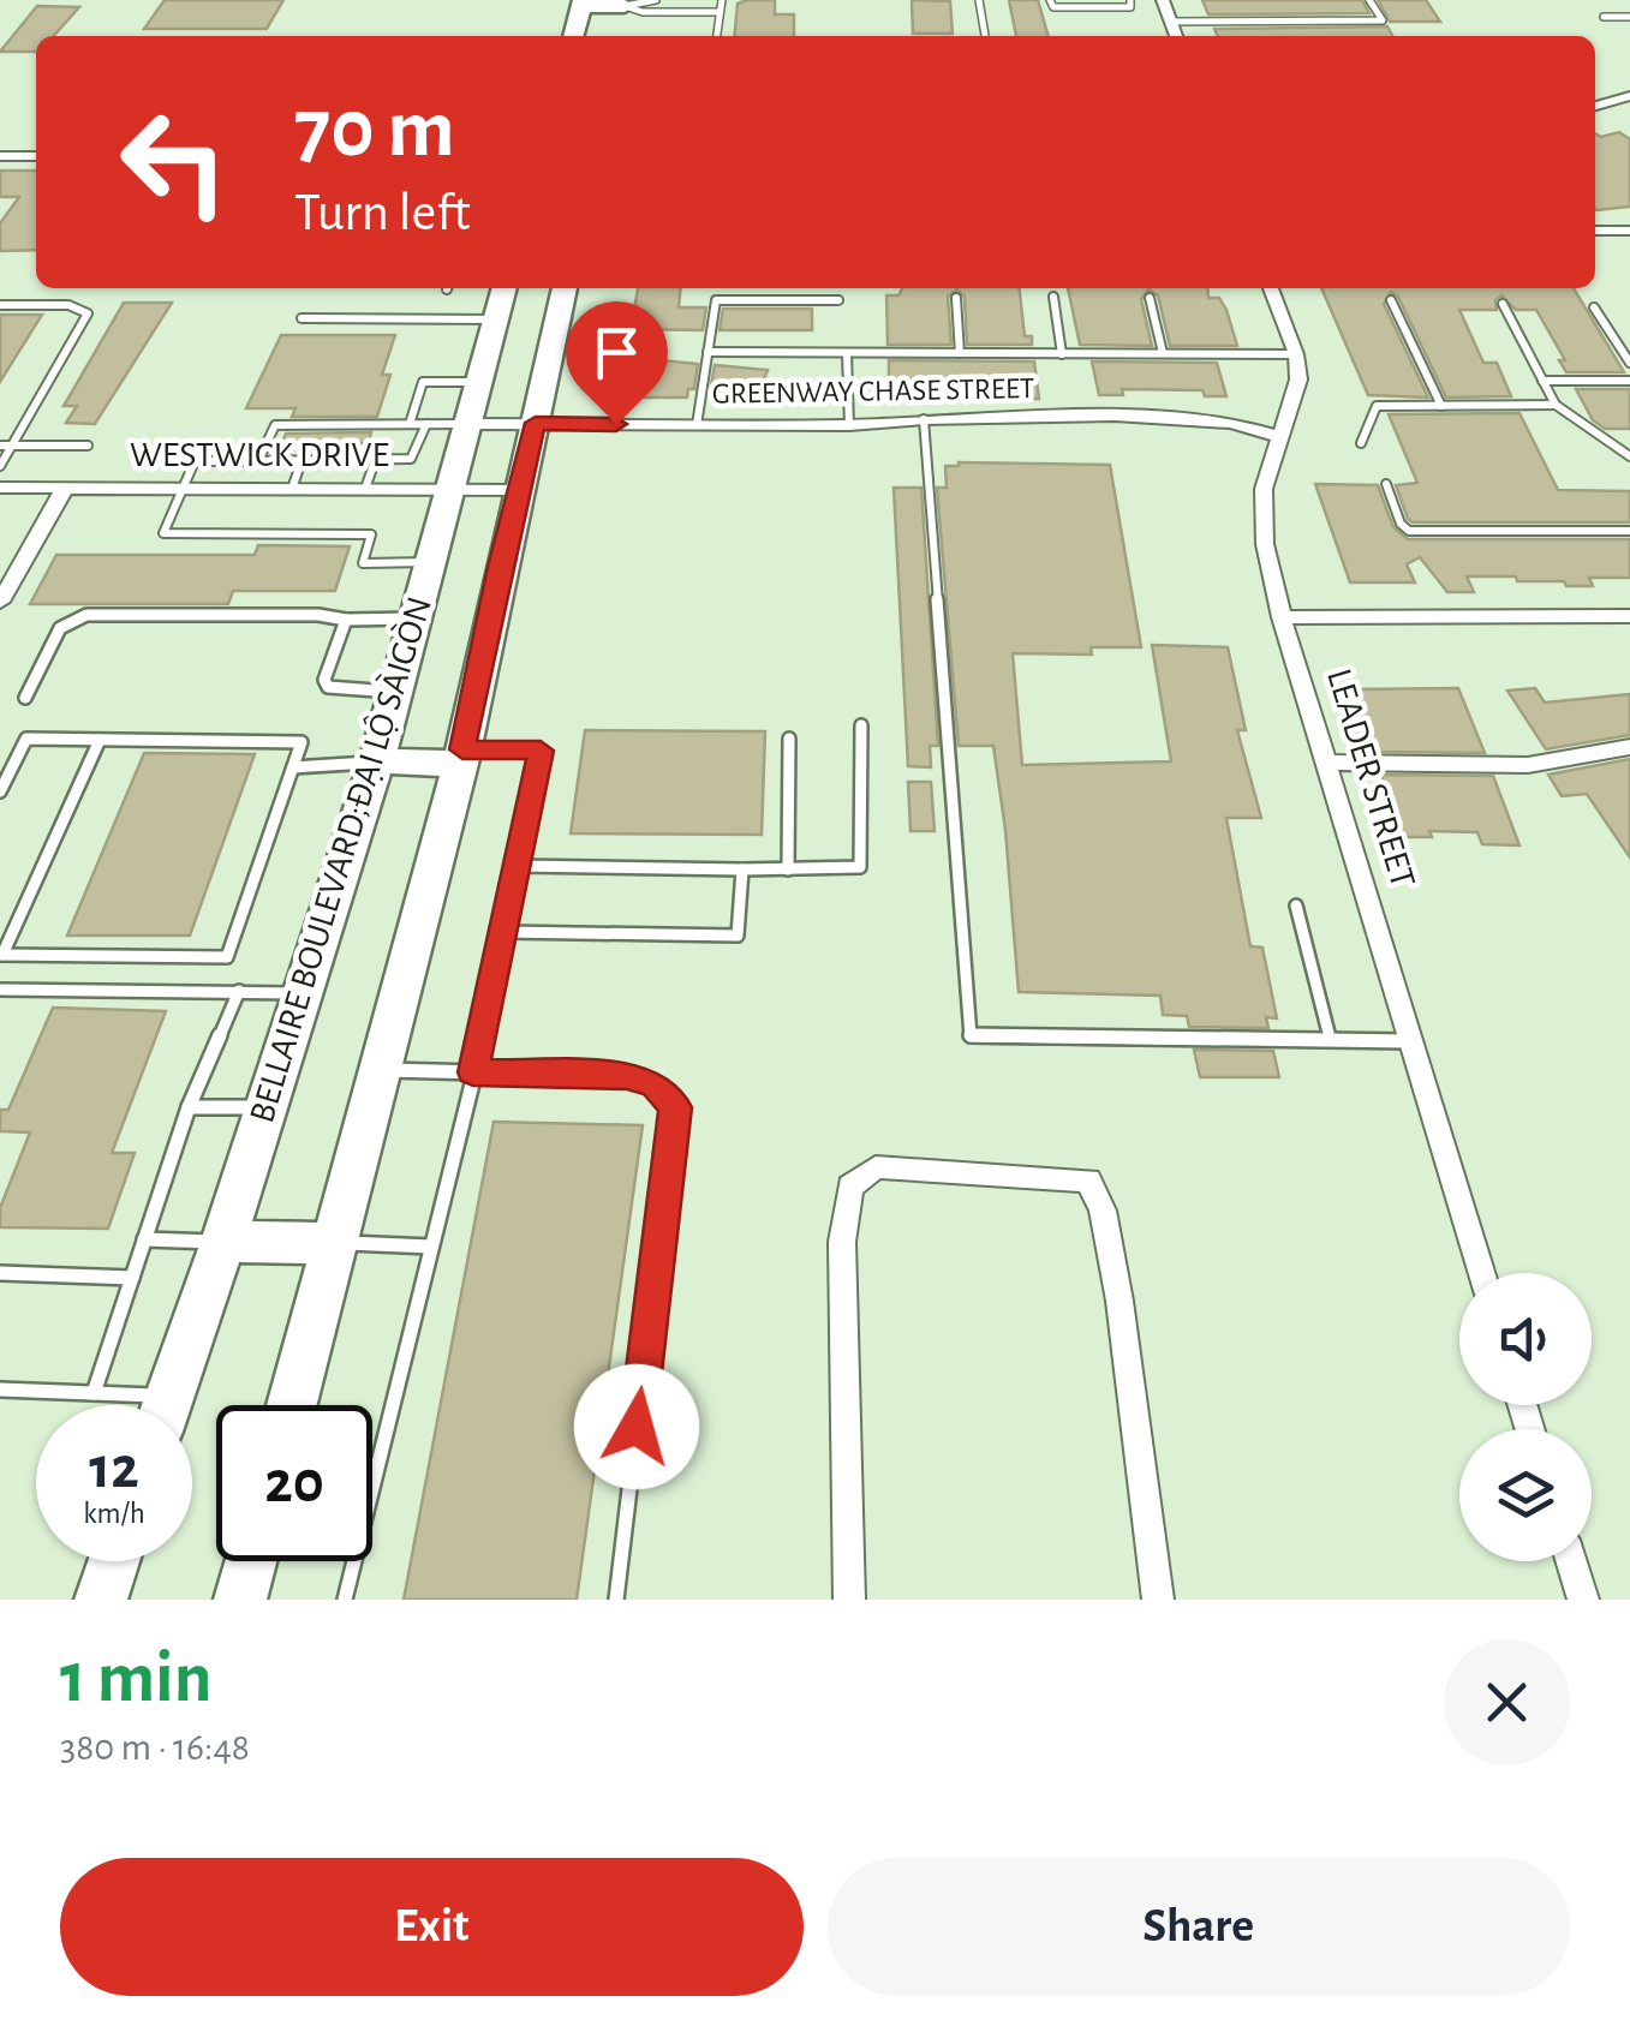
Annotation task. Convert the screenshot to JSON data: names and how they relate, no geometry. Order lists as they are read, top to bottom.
{
  "streets": {
    "main road": ["BELLAIRE BOULEVARD;ĐẠI LỘ SÀIGÒN"],
    "street": ["GREENWAY CHASE STREET", "WESTWICK DRIVE", "LEADER STREET"]
  },
  "crossings": [
    ["GREENWAY CHASE STREET", "LEADER STREET"],
    ["GREENWAY CHASE STREET", "BELLAIRE BOULEVARD;ĐẠI LỘ SÀIGÒN"],
    ["WESTWICK DRIVE", "BELLAIRE BOULEVARD;ĐẠI LỘ SÀIGÒN"]
  ],
  "page": {
    "turn": ["70 m", "Turn left"],
    "speed": "12 km/h",
    "limit": "20",
    "heading": ["1 min", "380 m · 16:48"],
    "buttons": ["Exit", "Share"]
  }
}
